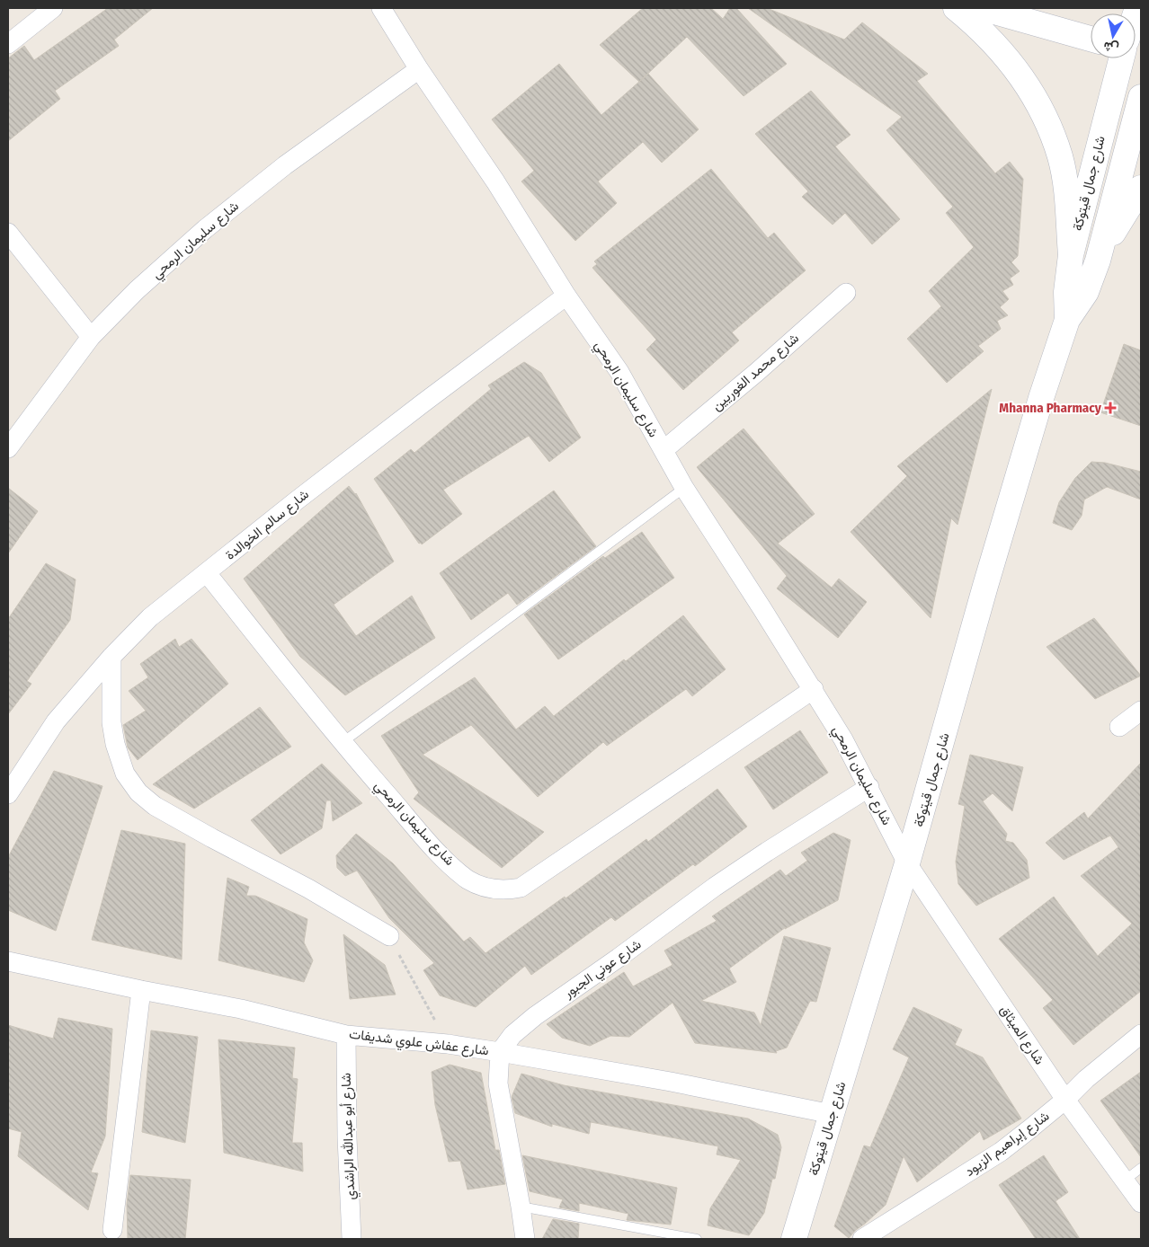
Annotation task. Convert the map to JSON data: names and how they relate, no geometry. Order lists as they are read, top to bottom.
{
  "streets": {
    "street": [
      "شارع جمال قيتوكة",
      "شارع سليمان الرمحي",
      "شارع محمد الغوريين",
      "شارع سالم الخوالدة",
      "شارع عوني الجبور",
      "شارع الميثاق",
      "شارع عفاش علوي شديفات",
      "شارع أبو عبدالله الراشدي",
      "شارع إبراهيم الزيود"
    ]
  },
  "crossings": [
    ["شارع جمال قيتوكة", "شارع سليمان الرمحي"],
    ["شارع جمال قيتوكة", "شارع الميثاق"],
    ["شارع جمال قيتوكة", "شارع عفاش علوي شديفات"],
    ["شارع سليمان الرمحي", "شارع محمد الغوريين"],
    ["شارع سليمان الرمحي", "شارع سالم الخوالدة"],
    ["شارع سليمان الرمحي", "شارع عوني الجبور"],
    ["شارع سليمان الرمحي", "شارع الميثاق"],
    ["شارع عوني الجبور", "شارع عفاش علوي شديفات"],
    ["شارع الميثاق", "شارع إبراهيم الزيود"],
    ["شارع عفاش علوي شديفات", "شارع أبو عبدالله الراشدي"]
  ],
  "places": {
    "health": ["Mhanna Pharmacy"]
  },
  "north": "bottom"
}
